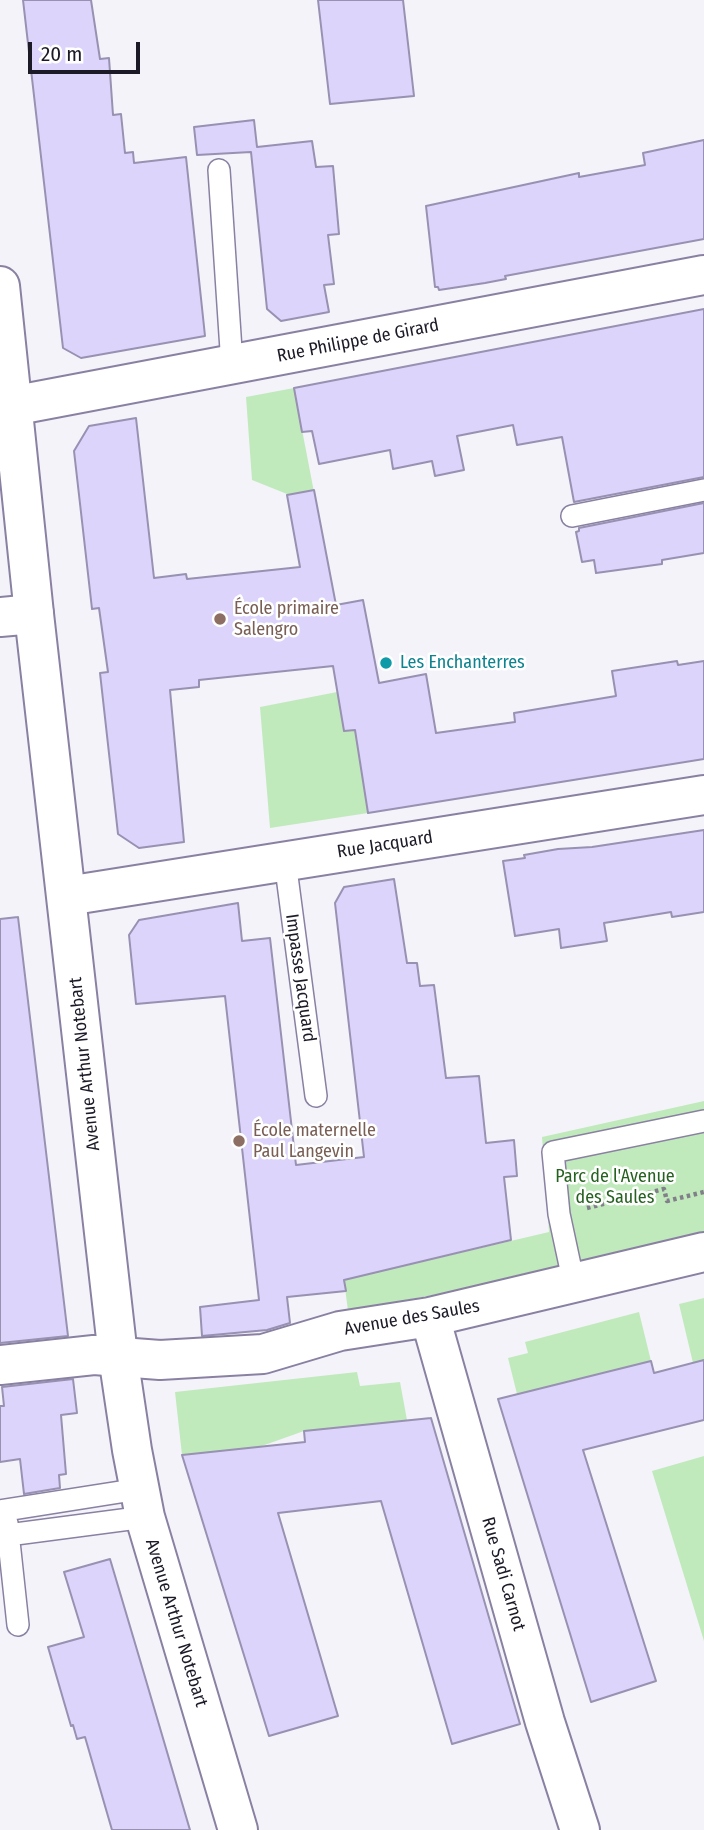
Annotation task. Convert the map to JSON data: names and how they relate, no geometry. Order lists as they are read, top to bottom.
{
  "streets": {
    "street": [
      "Rue Philippe de Girard",
      "Rue Jacquard",
      "Avenue Arthur Notebart",
      "Avenue des Saules",
      "Rue Sadi Carnot"
    ],
    "lane": ["Impasse Jacquard"]
  },
  "crossings": [
    ["Rue Philippe de Girard", "Avenue Arthur Notebart"],
    ["Rue Jacquard", "Impasse Jacquard"],
    ["Rue Jacquard", "Avenue Arthur Notebart"],
    ["Avenue Arthur Notebart", "Avenue des Saules"],
    ["Avenue des Saules", "Rue Sadi Carnot"]
  ],
  "parks": ["Parc de l'Avenue des Saules"],
  "places": ["École primaire Salengro", "Les Enchanterres", "École maternelle Paul Langevin"],
  "scale_bar": "20 m"
}
